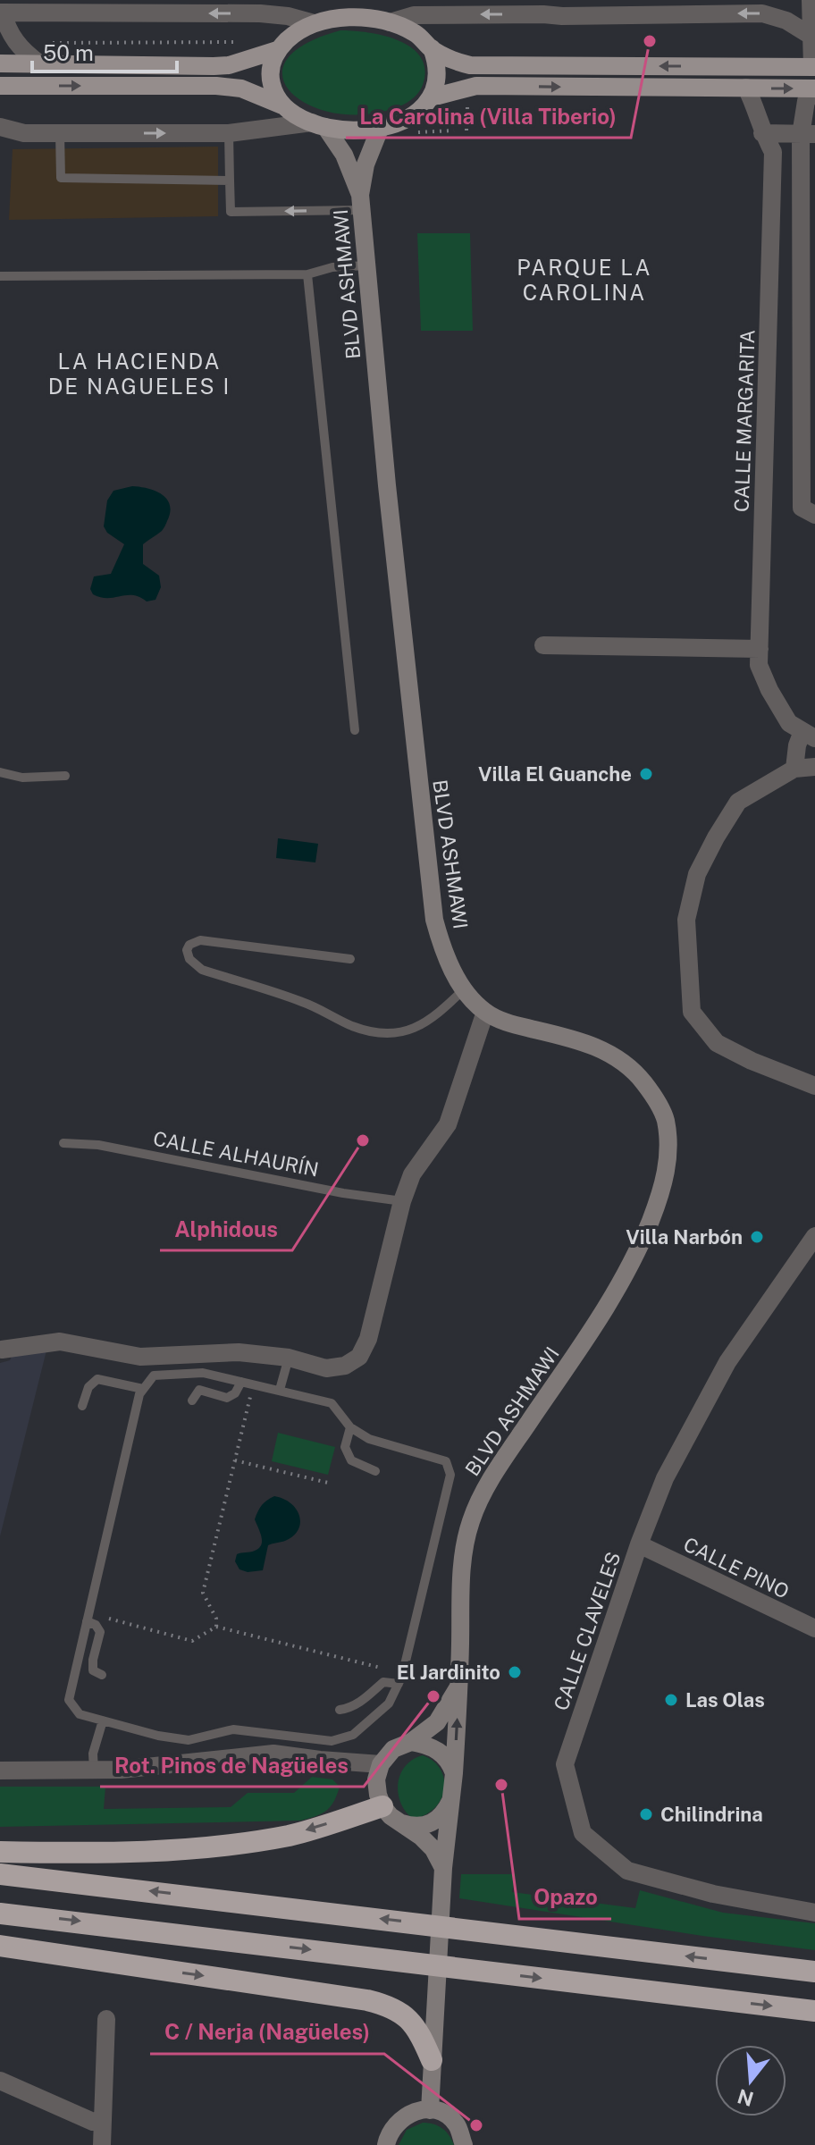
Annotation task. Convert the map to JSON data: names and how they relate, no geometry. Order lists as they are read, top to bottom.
{
  "streets": {
    "street": [
      "BLVD ASHMAWI",
      "CALLE MARGARITA",
      "CALLE PINO",
      "CALLE CLAVELES"
    ],
    "lane": ["CALLE ALHAURÍN"]
  },
  "crossings": [
    ["CALLE PINO", "CALLE CLAVELES"]
  ],
  "districts": ["PARQUE LA CAROLINA", "LA HACIENDA DE NAGUELES I"],
  "places": [
    "La Carolina (Villa Tiberio)",
    "Villa El Guanche",
    "Alphidous",
    "Villa Narbón",
    "El Jardinito",
    "Rot. Pinos de Nagüeles",
    "Las Olas",
    "Opazo",
    "Chilindrina",
    "C / Nerja (Nagüeles)"
  ],
  "scale_bar": "50 m",
  "north": "bottom"
}
